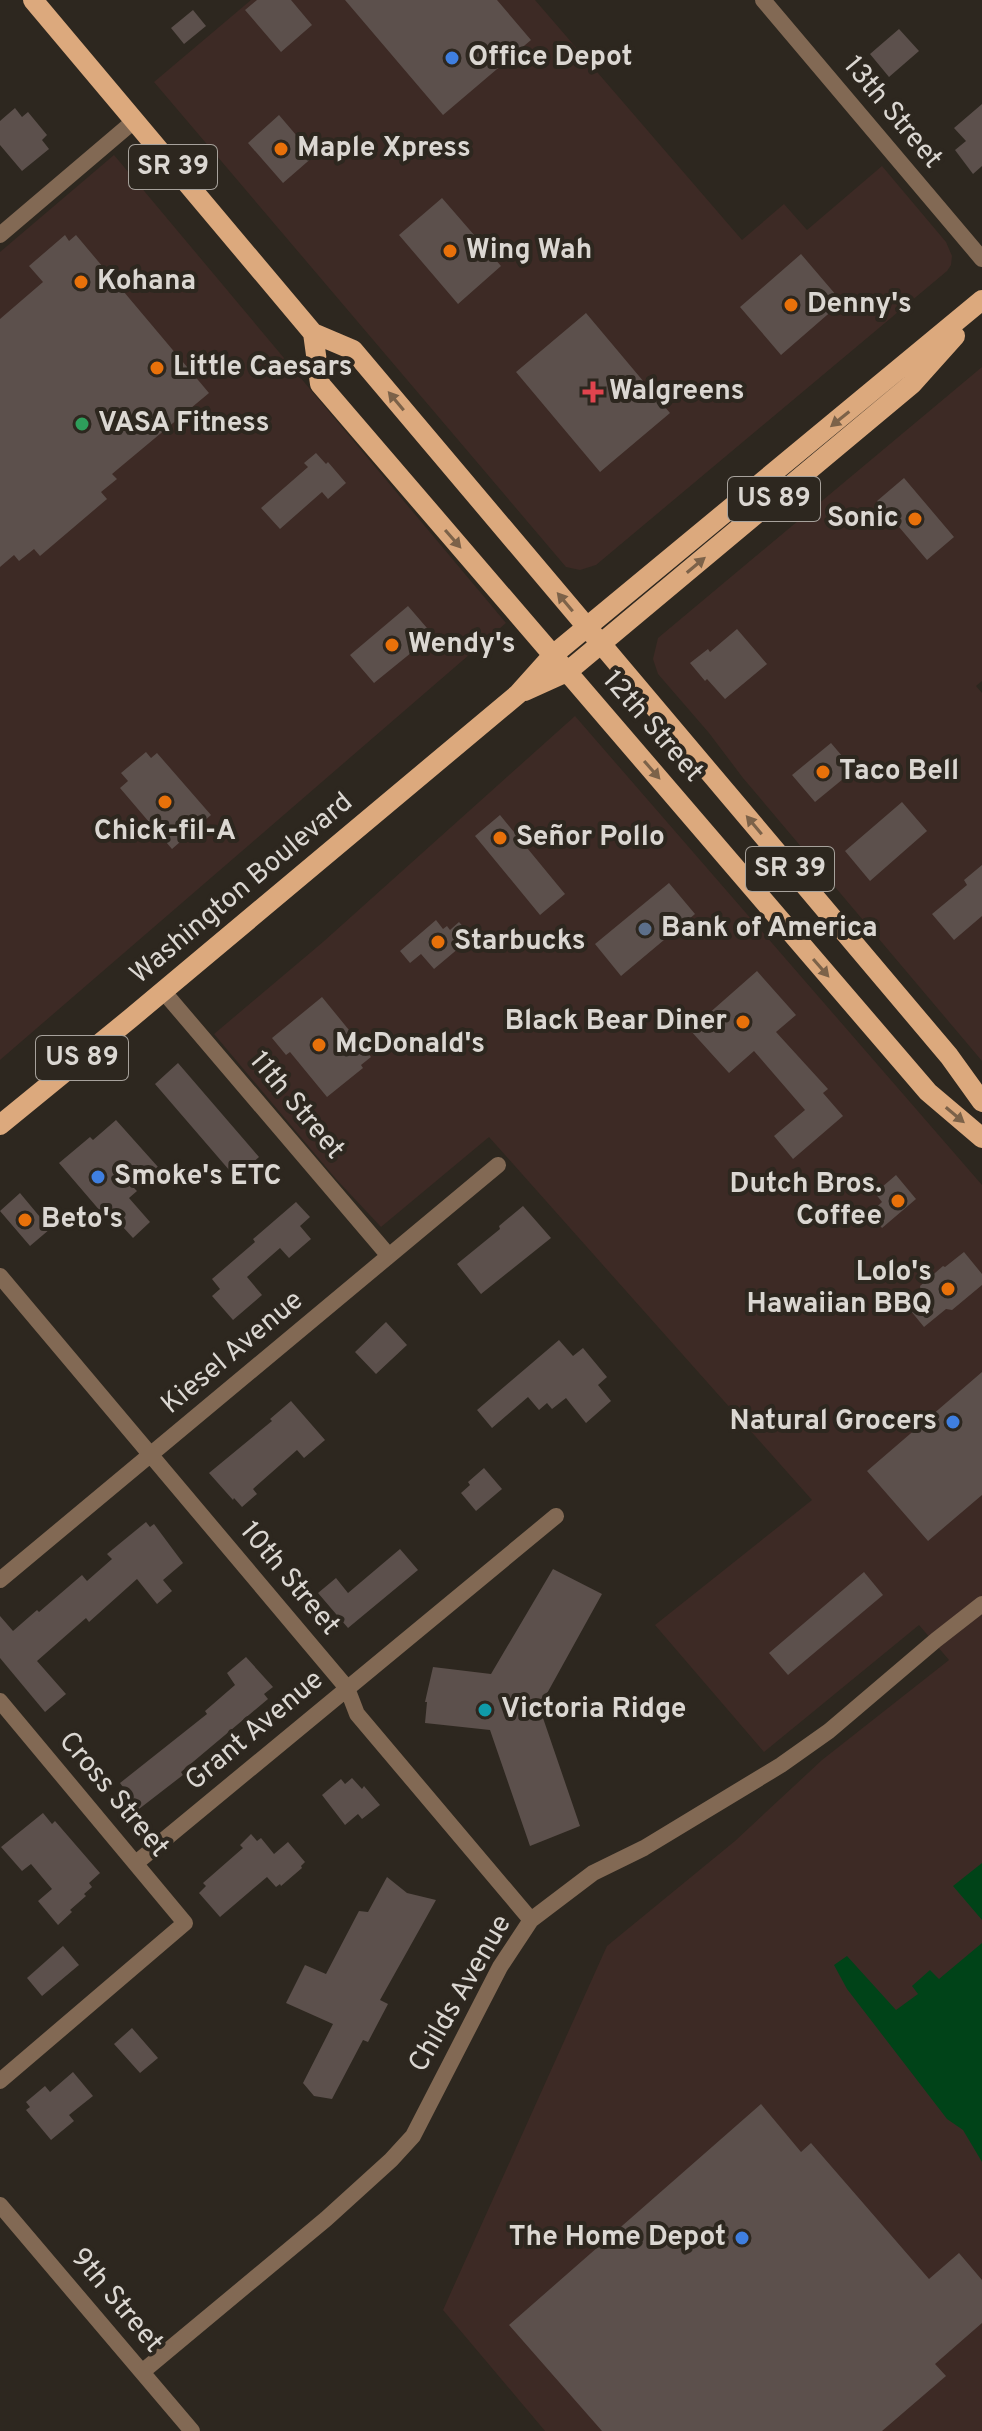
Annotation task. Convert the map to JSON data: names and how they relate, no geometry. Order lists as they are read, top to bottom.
{
  "streets": {
    "main road": [
      "SR 39",
      "US 89",
      "12th Street",
      "Washington Boulevard"
    ],
    "street": [
      "13th Street",
      "11th Street",
      "Kiesel Avenue",
      "10th Street",
      "Grant Avenue",
      "Cross Street",
      "Childs Avenue",
      "9th Street"
    ]
  },
  "crossings": [
    ["12th Street", "Washington Boulevard"],
    ["Washington Boulevard", "11th Street"],
    ["11th Street", "Kiesel Avenue"],
    ["Kiesel Avenue", "10th Street"],
    ["10th Street", "Grant Avenue"],
    ["10th Street", "Childs Avenue"],
    ["Grant Avenue", "Cross Street"],
    ["Childs Avenue", "9th Street"]
  ],
  "places": {
    "other": [
      "Office Depot",
      "Maple Xpress",
      "Wing Wah",
      "Kohana",
      "Denny's",
      "Little Caesars",
      "VASA Fitness",
      "Sonic",
      "Wendy's",
      "Taco Bell",
      "Chick-fil-A",
      "Señor Pollo",
      "Bank of America",
      "Starbucks",
      "Black Bear Diner",
      "McDonald's",
      "Smoke's ETC",
      "Dutch Bros. Coffee",
      "Beto's",
      "Lolo's Hawaiian BBQ",
      "Natural Grocers",
      "Victoria Ridge",
      "The Home Depot"
    ],
    "health": ["Walgreens"]
  }
}
